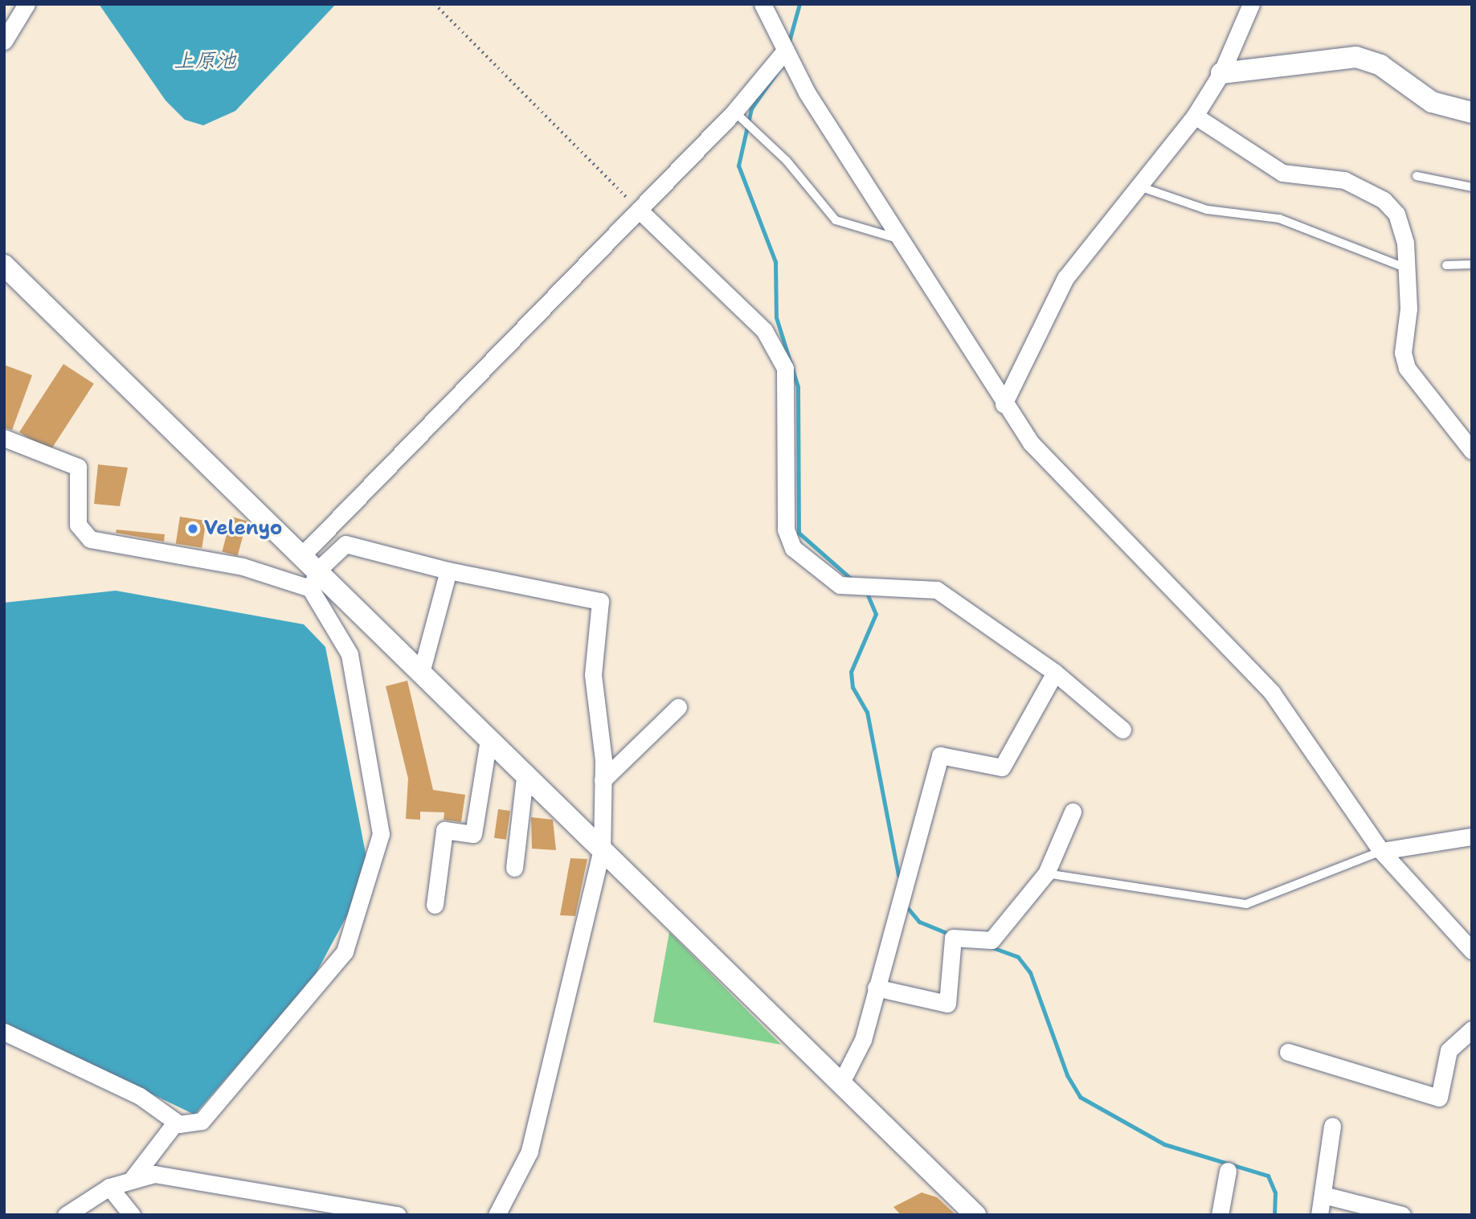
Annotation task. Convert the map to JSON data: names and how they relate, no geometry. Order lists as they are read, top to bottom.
{
  "water": ["上原池"],
  "places": ["Velenyo"]
}
